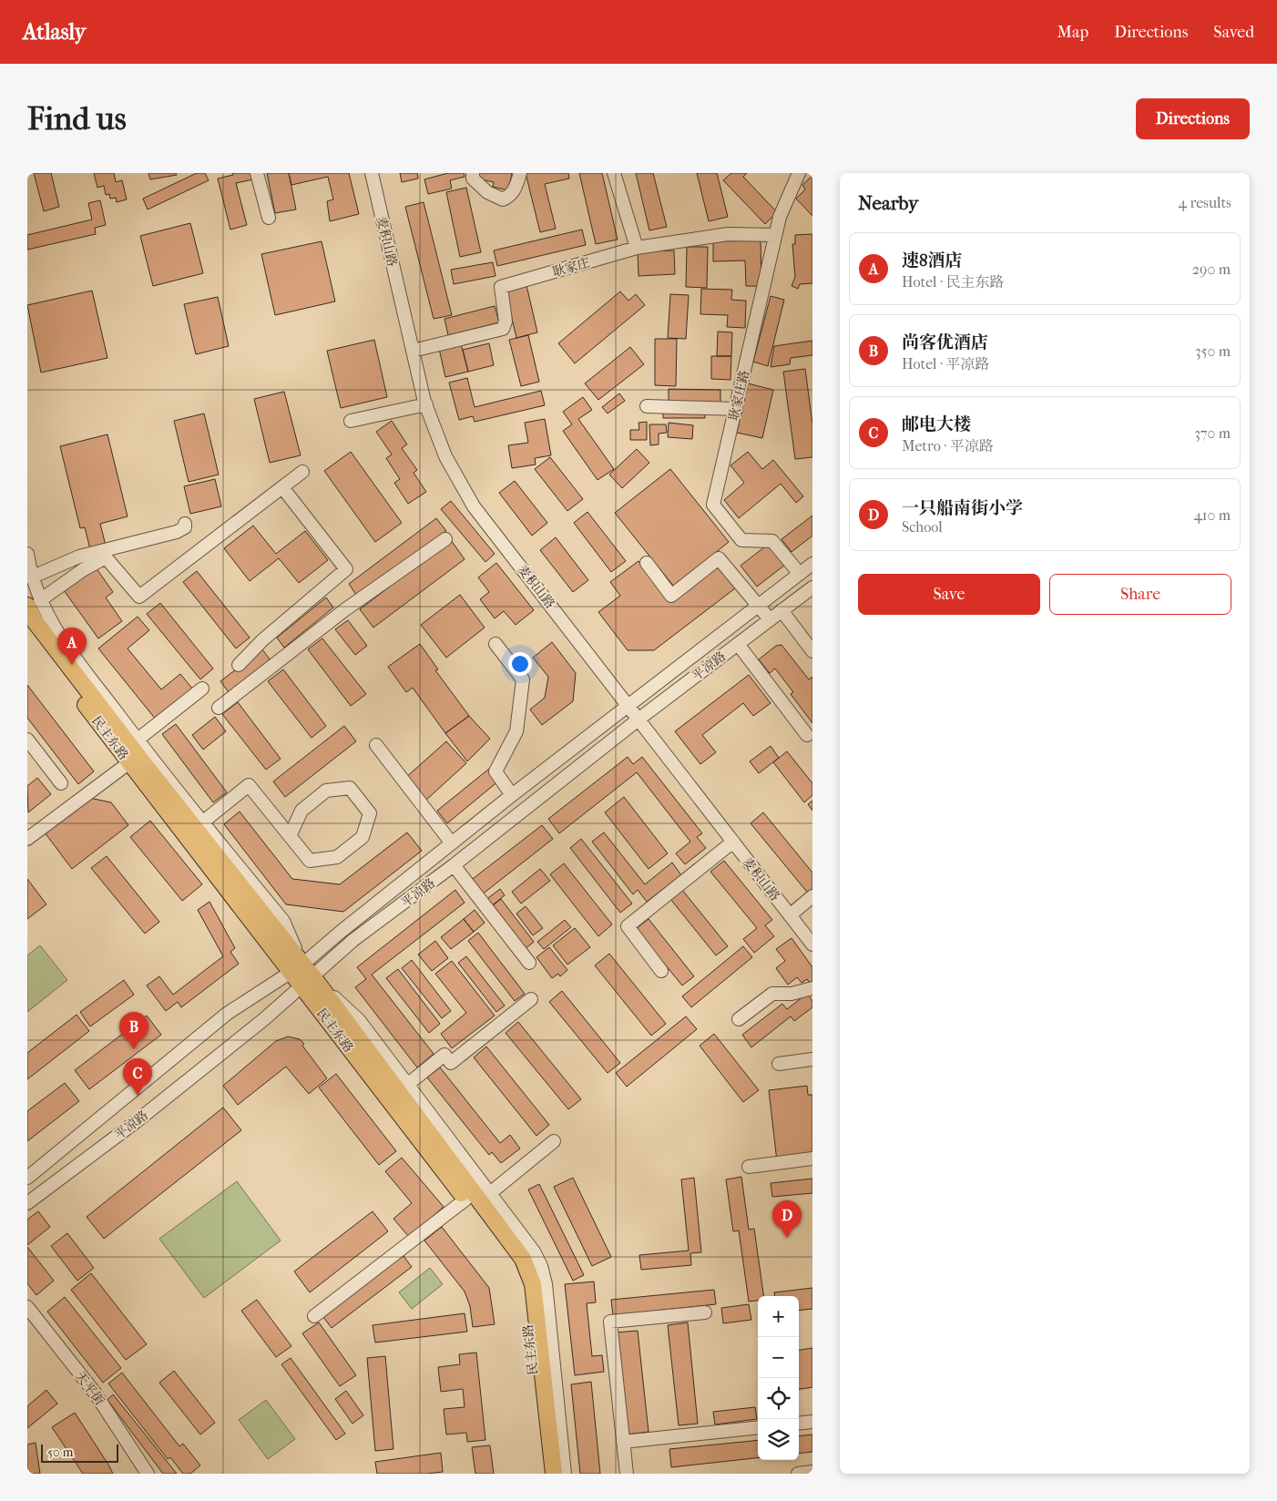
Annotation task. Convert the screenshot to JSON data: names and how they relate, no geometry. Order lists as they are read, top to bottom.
{
  "streets": {
    "main road": ["民主东路"],
    "street": [
      "麦积山路",
      "耿家庄",
      "耿家庄路",
      "平凉路",
      "天平街"
    ]
  },
  "crossings": [
    ["麦积山路", "耿家庄"],
    ["麦积山路", "平凉路"],
    ["耿家庄", "耿家庄路"],
    ["耿家庄路", "平凉路"],
    ["平凉路", "民主东路"]
  ],
  "scale_bar": "50 m",
  "page": {
    "header": "Atlasly",
    "nav": ["Map", "Directions", "Saved"],
    "buttons": [
      "Directions",
      ["Save", "Share"]
    ],
    "title": "Find us",
    "heading": ["Nearby", "4 results"],
    "list": [
      {
        "mark": "A",
        "name": "速8酒店",
        "note": "Hotel · 民主东路",
        "value": "290 m"
      },
      {
        "mark": "B",
        "name": "尚客优酒店",
        "note": "Hotel · 平凉路",
        "value": "350 m"
      },
      {
        "mark": "C",
        "name": "邮电大楼",
        "note": "Metro · 平凉路",
        "value": "370 m"
      },
      {
        "mark": "D",
        "name": "一只船南街小学",
        "note": "School",
        "value": "410 m"
      }
    ],
    "pins": [
      "A",
      "B",
      "C",
      "D"
    ],
    "map_buttons": ["+", "−"],
    "scale": "50 m"
  }
}
